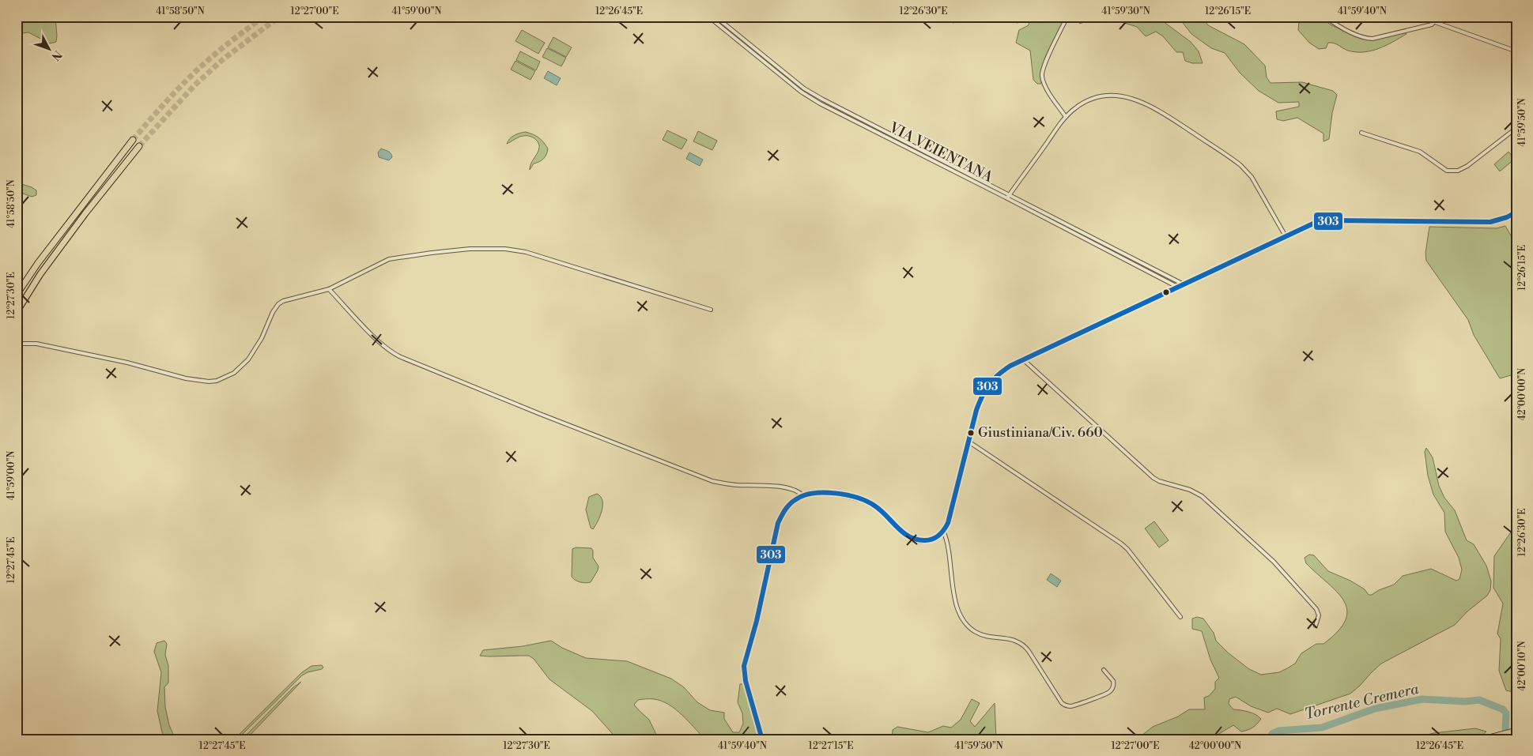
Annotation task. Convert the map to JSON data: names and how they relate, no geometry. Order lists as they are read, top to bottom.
{
  "streets": {
    "street": ["VIA VEIENTANA"]
  },
  "water": ["Torrente Cremera"],
  "places": ["Giustiniana/Civ. 660"],
  "lines": ["transit line 303"],
  "north": "bottom right",
  "coordinates": [
    "41°58'50\"N",
    "12°27'00\"E",
    "41°59'00\"N",
    "12°26'45\"E",
    "12°26'30\"E",
    "41°59'30\"N",
    "12°26'15\"E",
    "41°59'40\"N",
    "41°59'50\"N",
    "12°27'30\"E",
    "42°00'00\"N",
    "12°27'45\"E",
    "42°00'10\"N",
    "12°27'15\"E"
  ]
}
